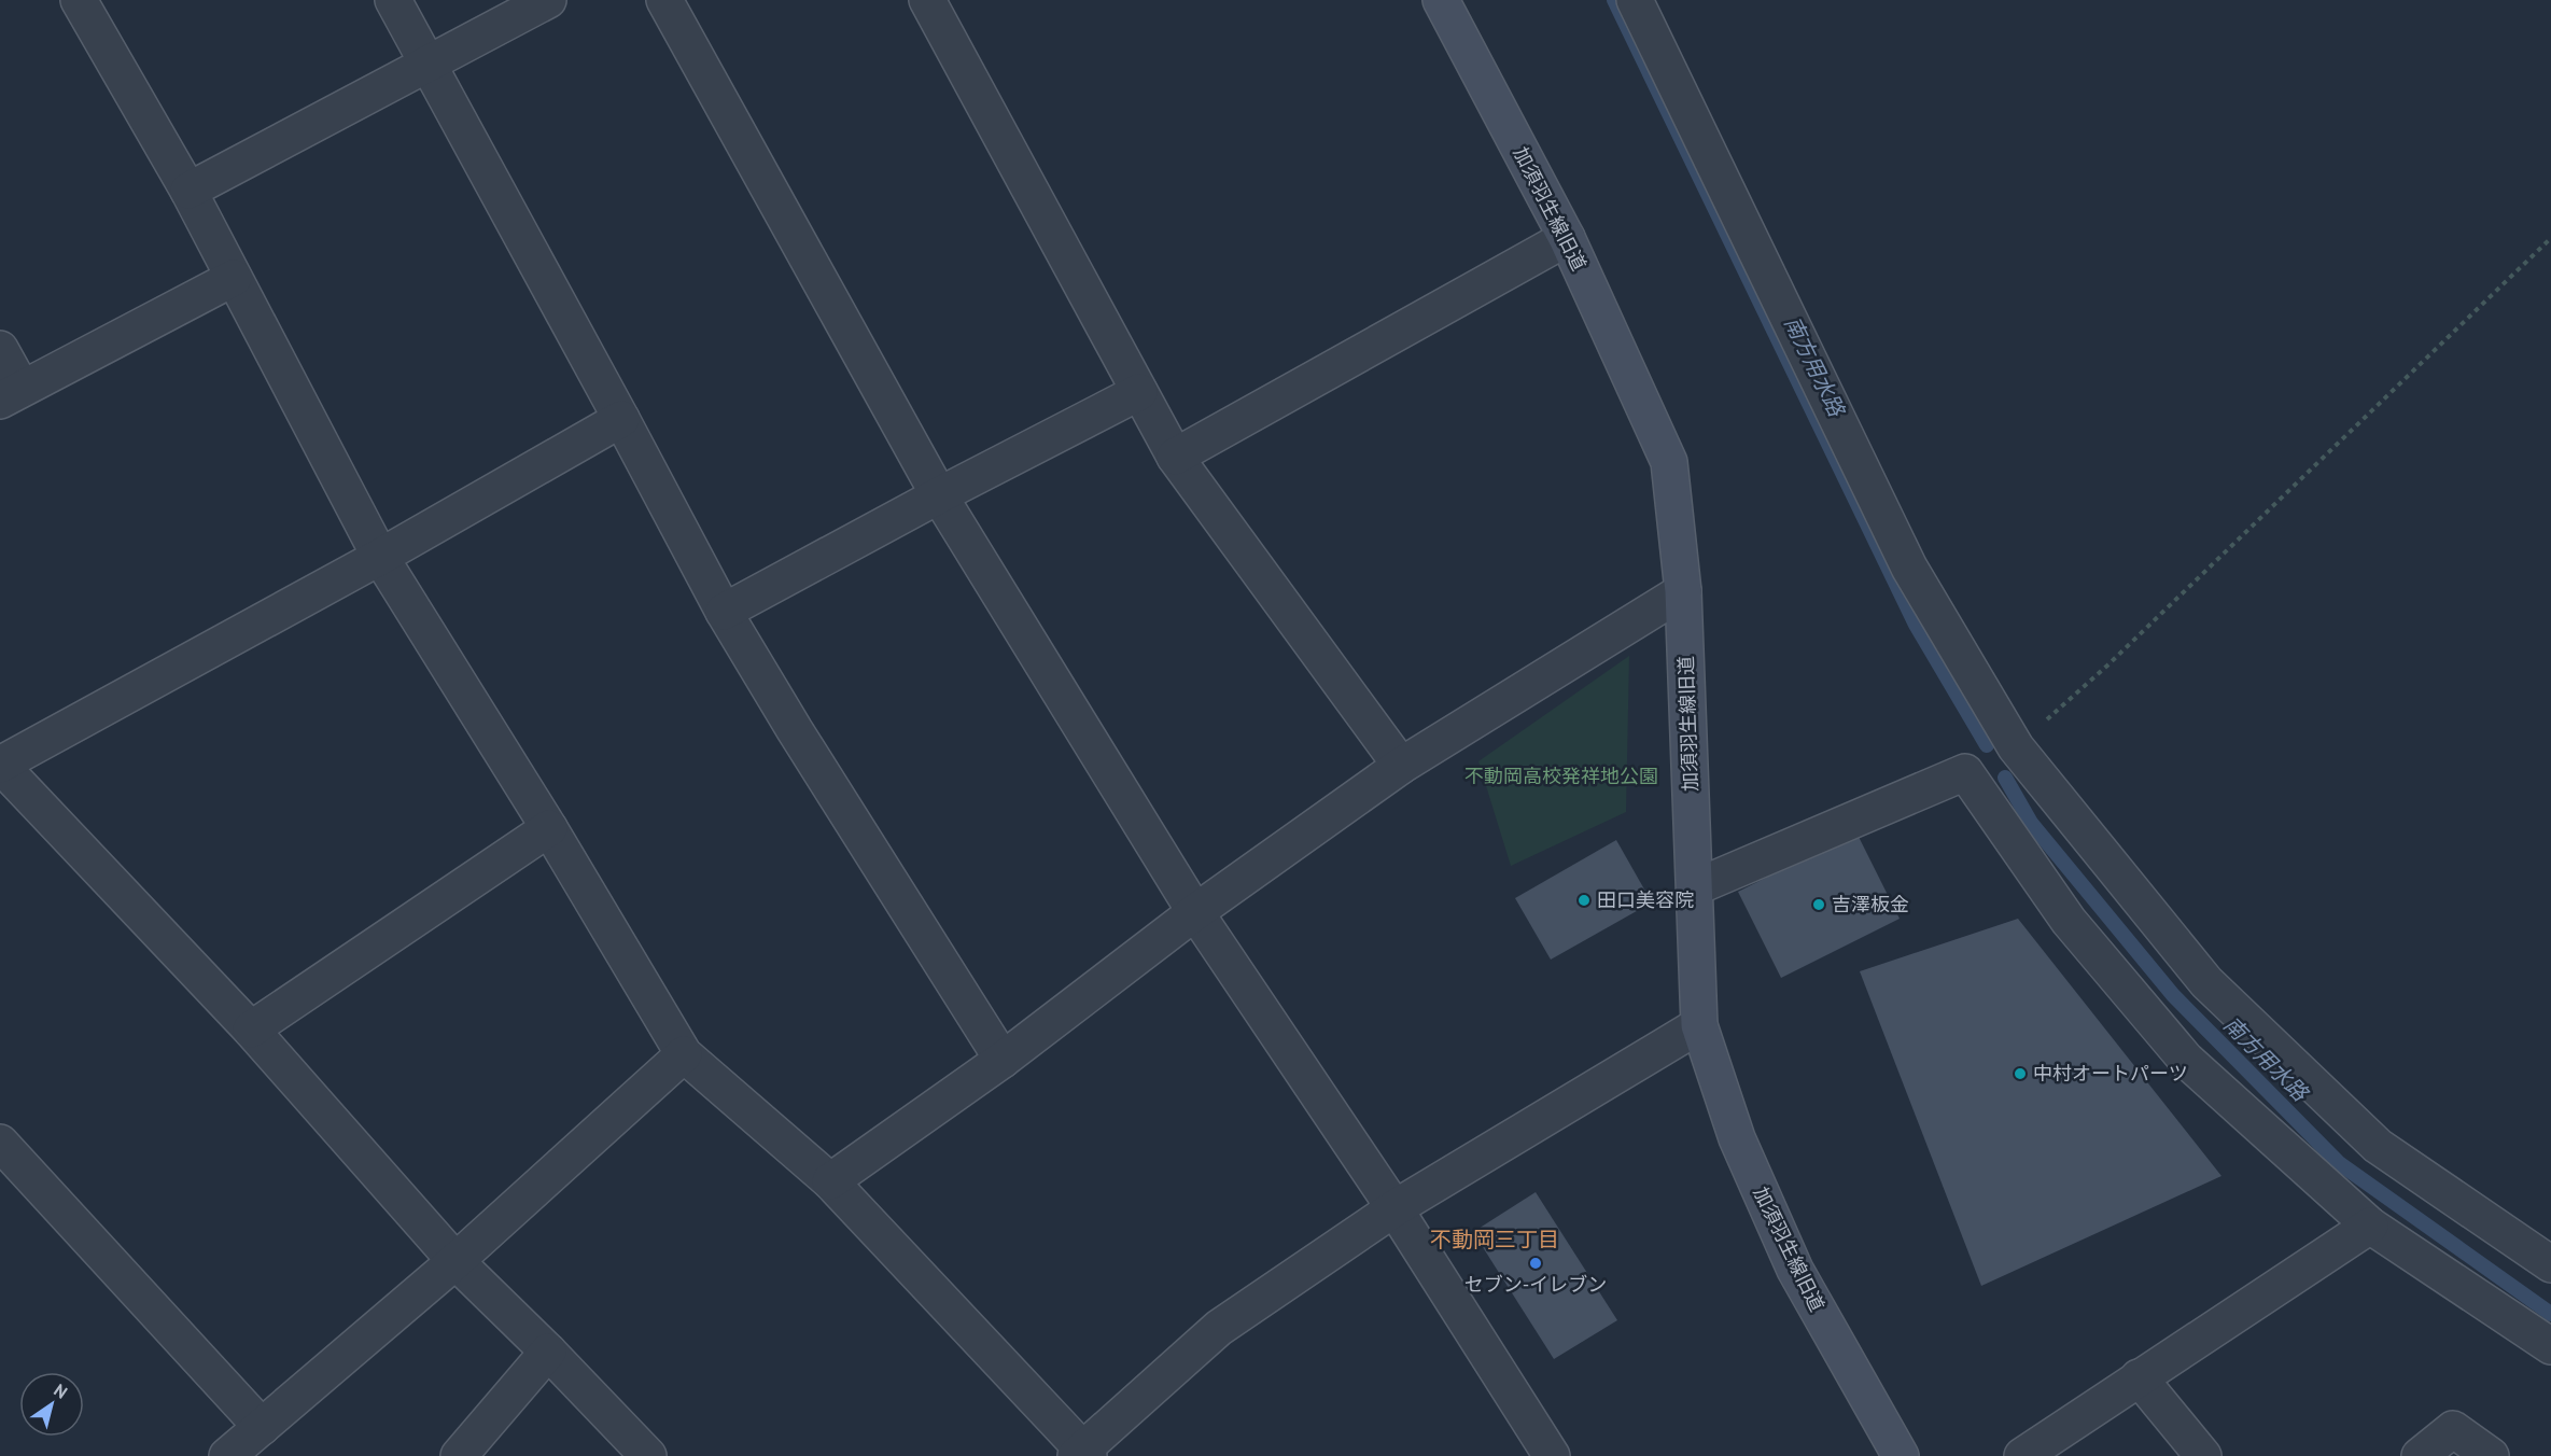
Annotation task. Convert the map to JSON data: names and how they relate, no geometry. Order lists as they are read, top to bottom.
{
  "streets": {
    "street": ["加須羽生線旧道"]
  },
  "districts": ["不動岡三丁目"],
  "water": ["南方用水路"],
  "parks": ["不動岡高校発祥地公園"],
  "places": [
    "田口美容院",
    "吉澤板金",
    "中村オートパーツ",
    "セブン-イレブン"
  ],
  "north": "top right"
}
